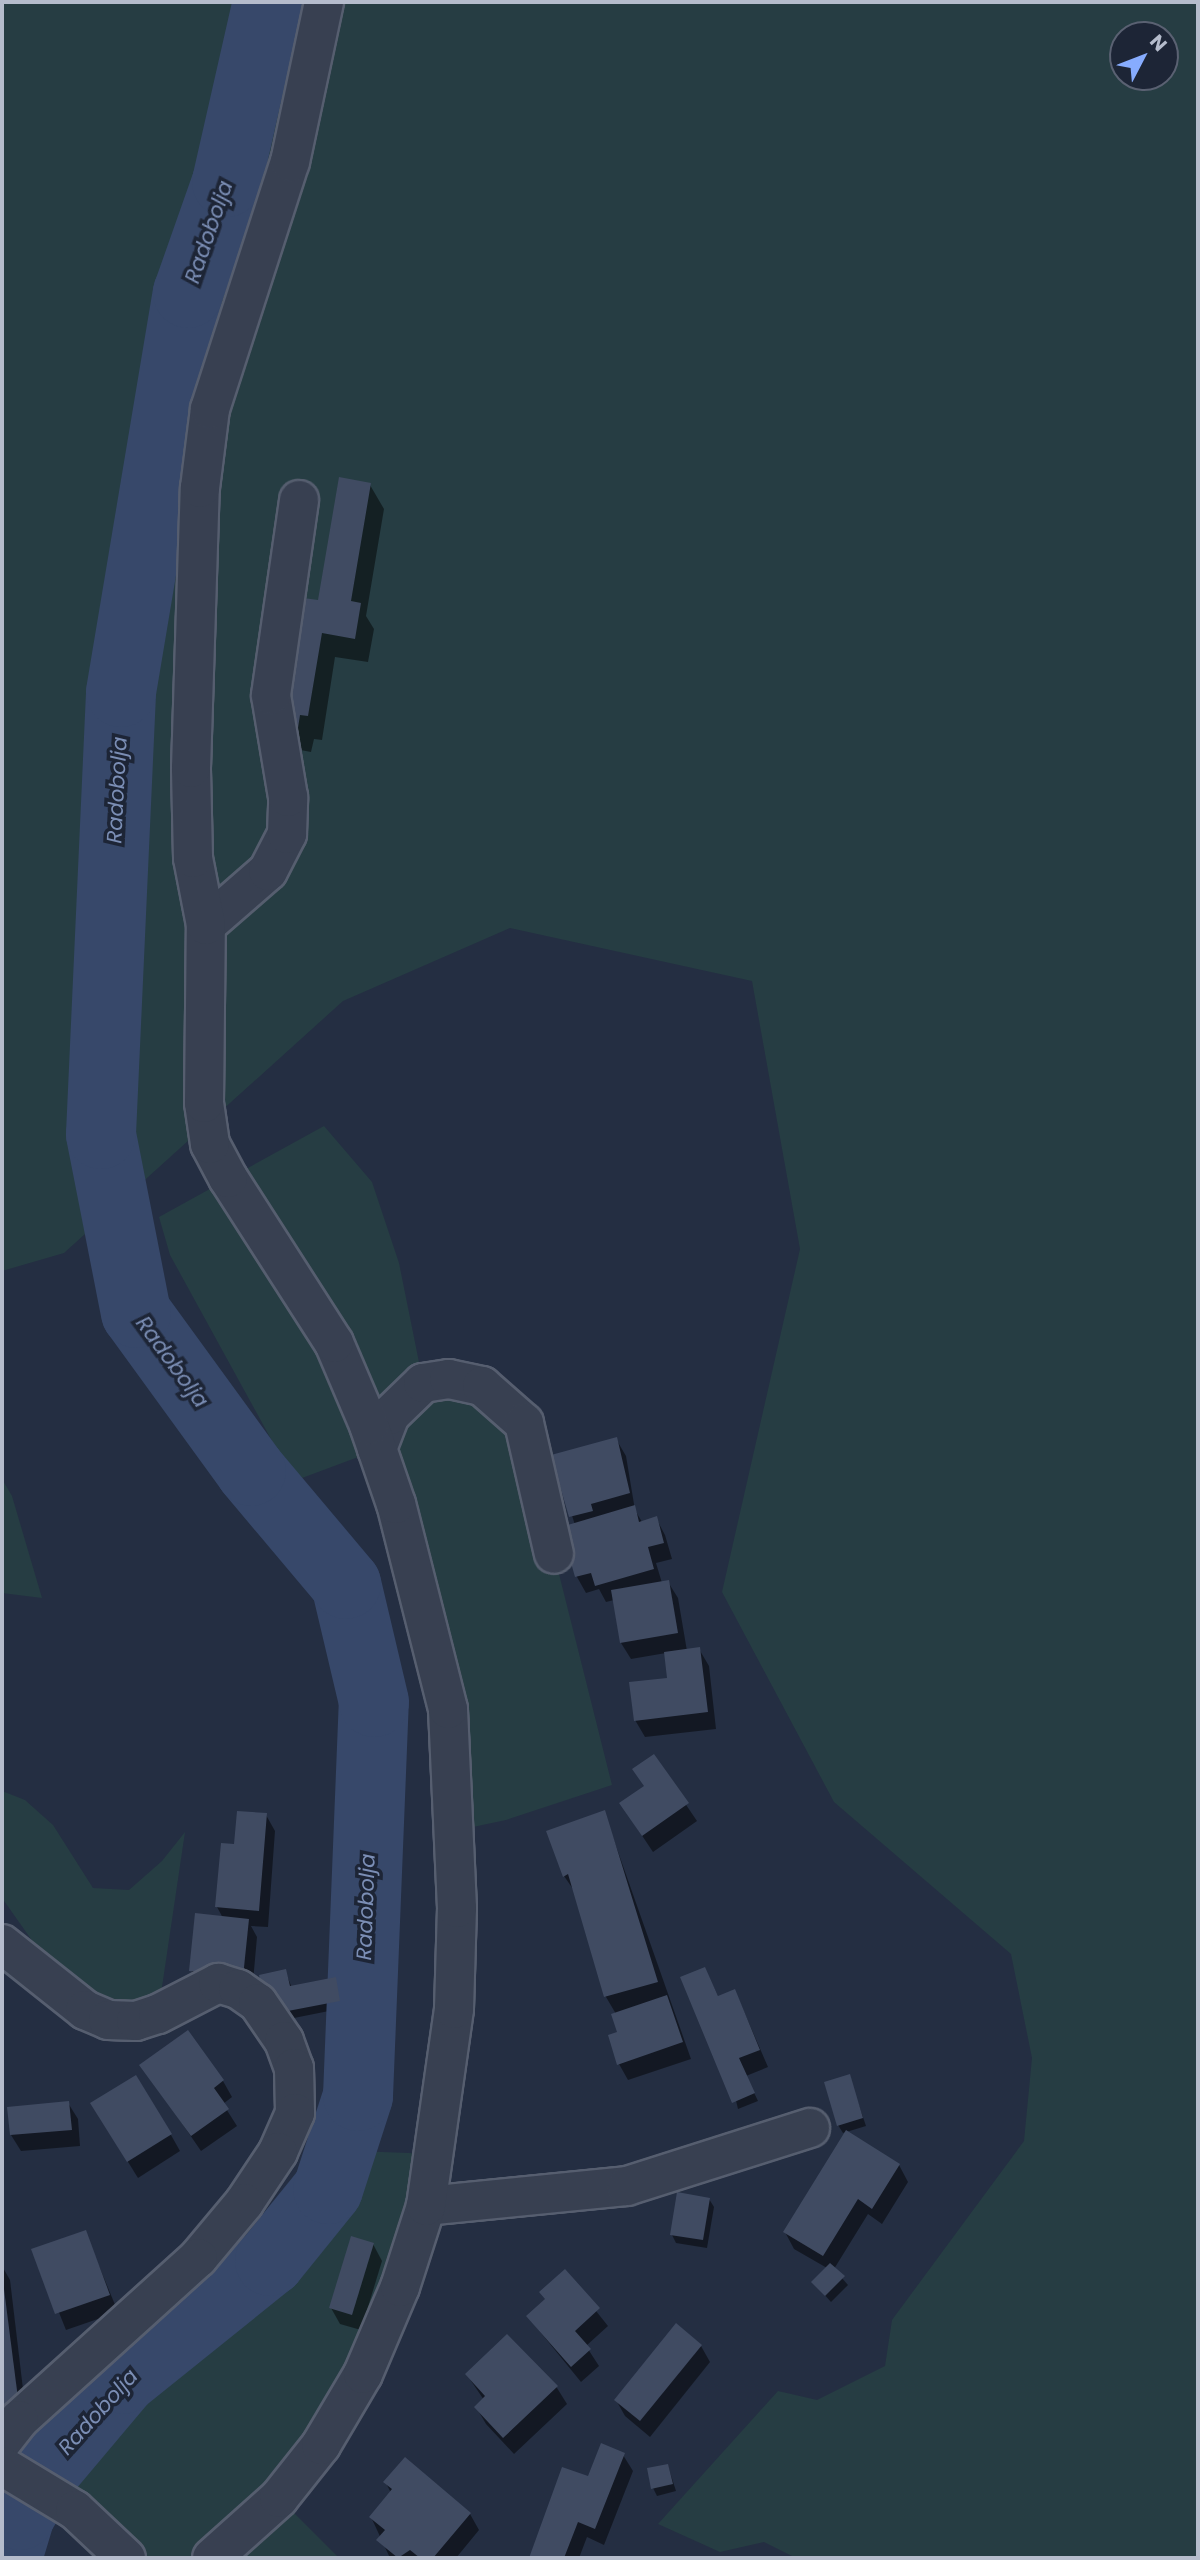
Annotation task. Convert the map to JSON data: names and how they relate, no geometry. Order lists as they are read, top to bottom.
{
  "water": ["Radobolja"],
  "north": "top right"
}
